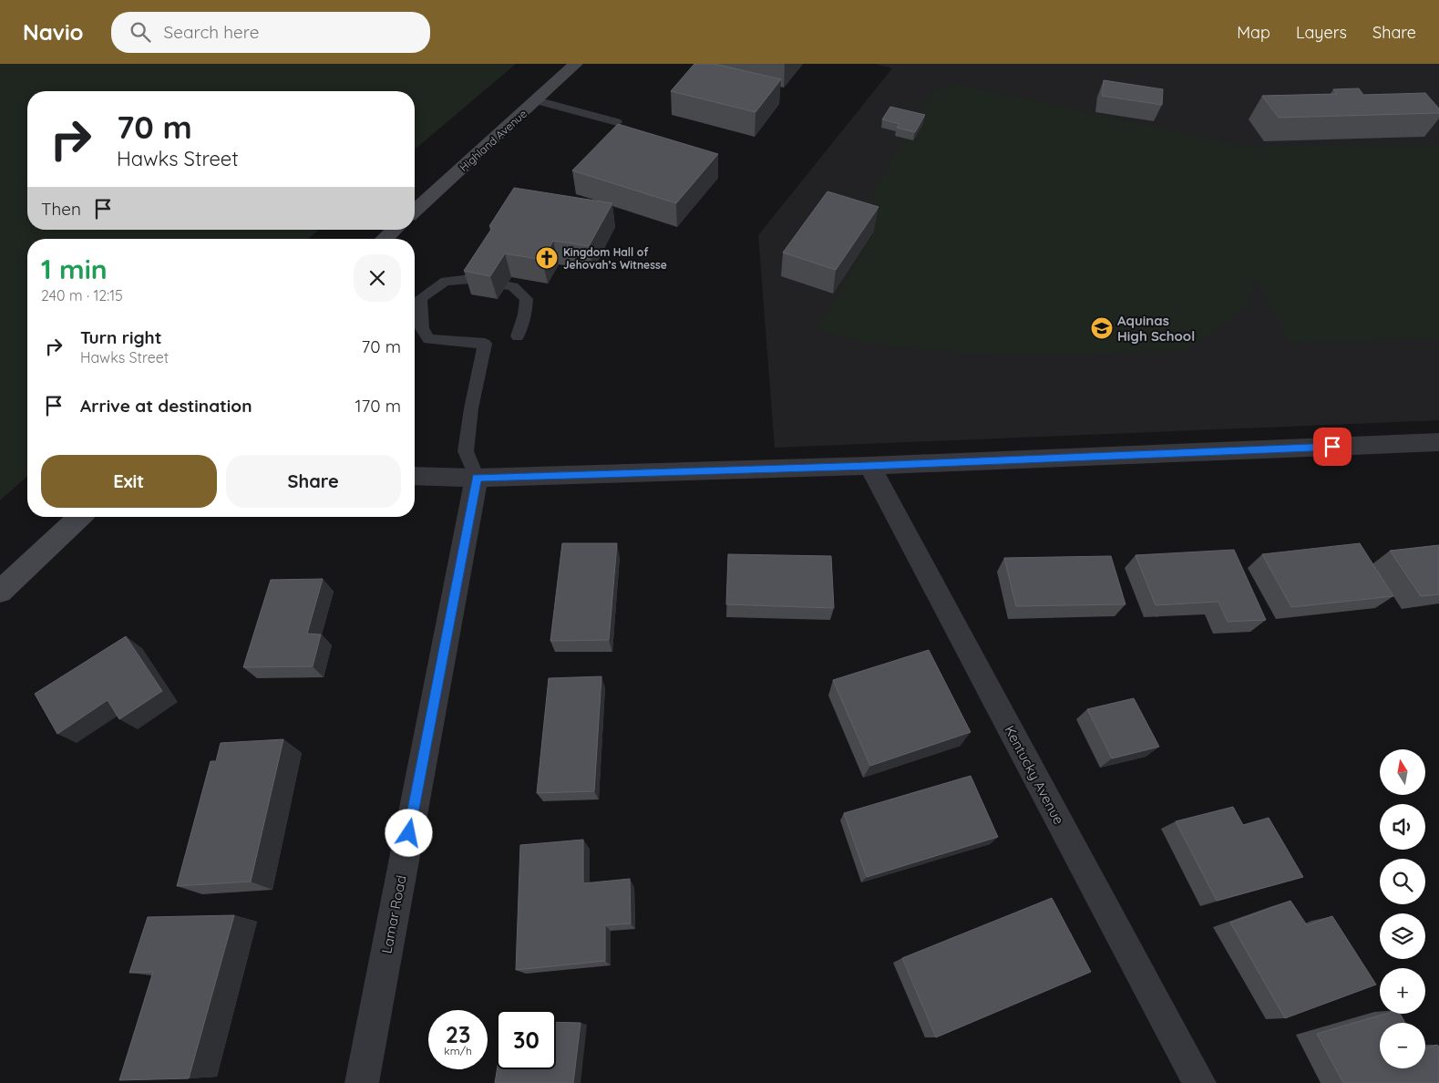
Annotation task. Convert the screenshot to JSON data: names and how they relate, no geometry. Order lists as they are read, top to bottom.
{
  "streets": {
    "main road": ["Highland Avenue"],
    "street": ["Kentucky Avenue", "Lamar Road"]
  },
  "places": {
    "church": ["Kingdom Hall of Jehovah’s Witnesse"],
    "school or university": ["Aquinas High School"]
  },
  "north": "top",
  "page": {
    "header": "Navio",
    "search": "Search here",
    "nav": ["Map", "Layers", "Share"],
    "turn": ["70 m", "Hawks Street"],
    "then": "Then",
    "heading": ["1 min", "240 m · 12:15"],
    "list": [
      {
        "name": "Turn right",
        "note": "Hawks Street",
        "value": "70 m"
      },
      {
        "name": "Arrive at destination",
        "value": "170 m"
      }
    ],
    "buttons": ["Exit", "Share"],
    "map_buttons": ["+", "−"],
    "speed": "23 km/h",
    "limit": "30"
  }
}
